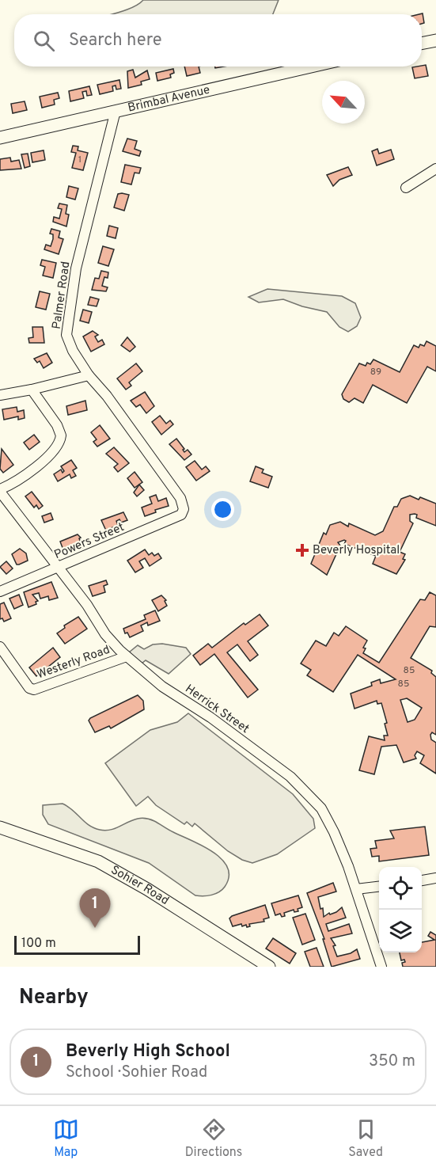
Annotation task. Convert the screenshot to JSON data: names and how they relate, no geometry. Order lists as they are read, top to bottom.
{
  "streets": {
    "main road": ["Brimbal Avenue", "Sohier Road"],
    "street": [
      "Palmer Road",
      "Powers Street",
      "Westerly Road",
      "Herrick Street"
    ]
  },
  "crossings": [
    ["Brimbal Avenue", "Palmer Road"],
    ["Palmer Road", "Powers Street"],
    ["Powers Street", "Herrick Street"],
    ["Westerly Road", "Herrick Street"]
  ],
  "places": {
    "health": ["Beverly Hospital"]
  },
  "house_numbers": [
    "1",
    "89",
    "85",
    "85"
  ],
  "scale_bar": "100 m",
  "north": "top left",
  "page": {
    "search": "Search here",
    "pins": "1",
    "scale": "100 m",
    "heading": "Nearby",
    "list": [
      {
        "mark": "1",
        "name": "Beverly High School",
        "note": "School · Sohier Road",
        "value": "350 m"
      }
    ],
    "nav": ["Map", "Directions", "Saved"]
  }
}
